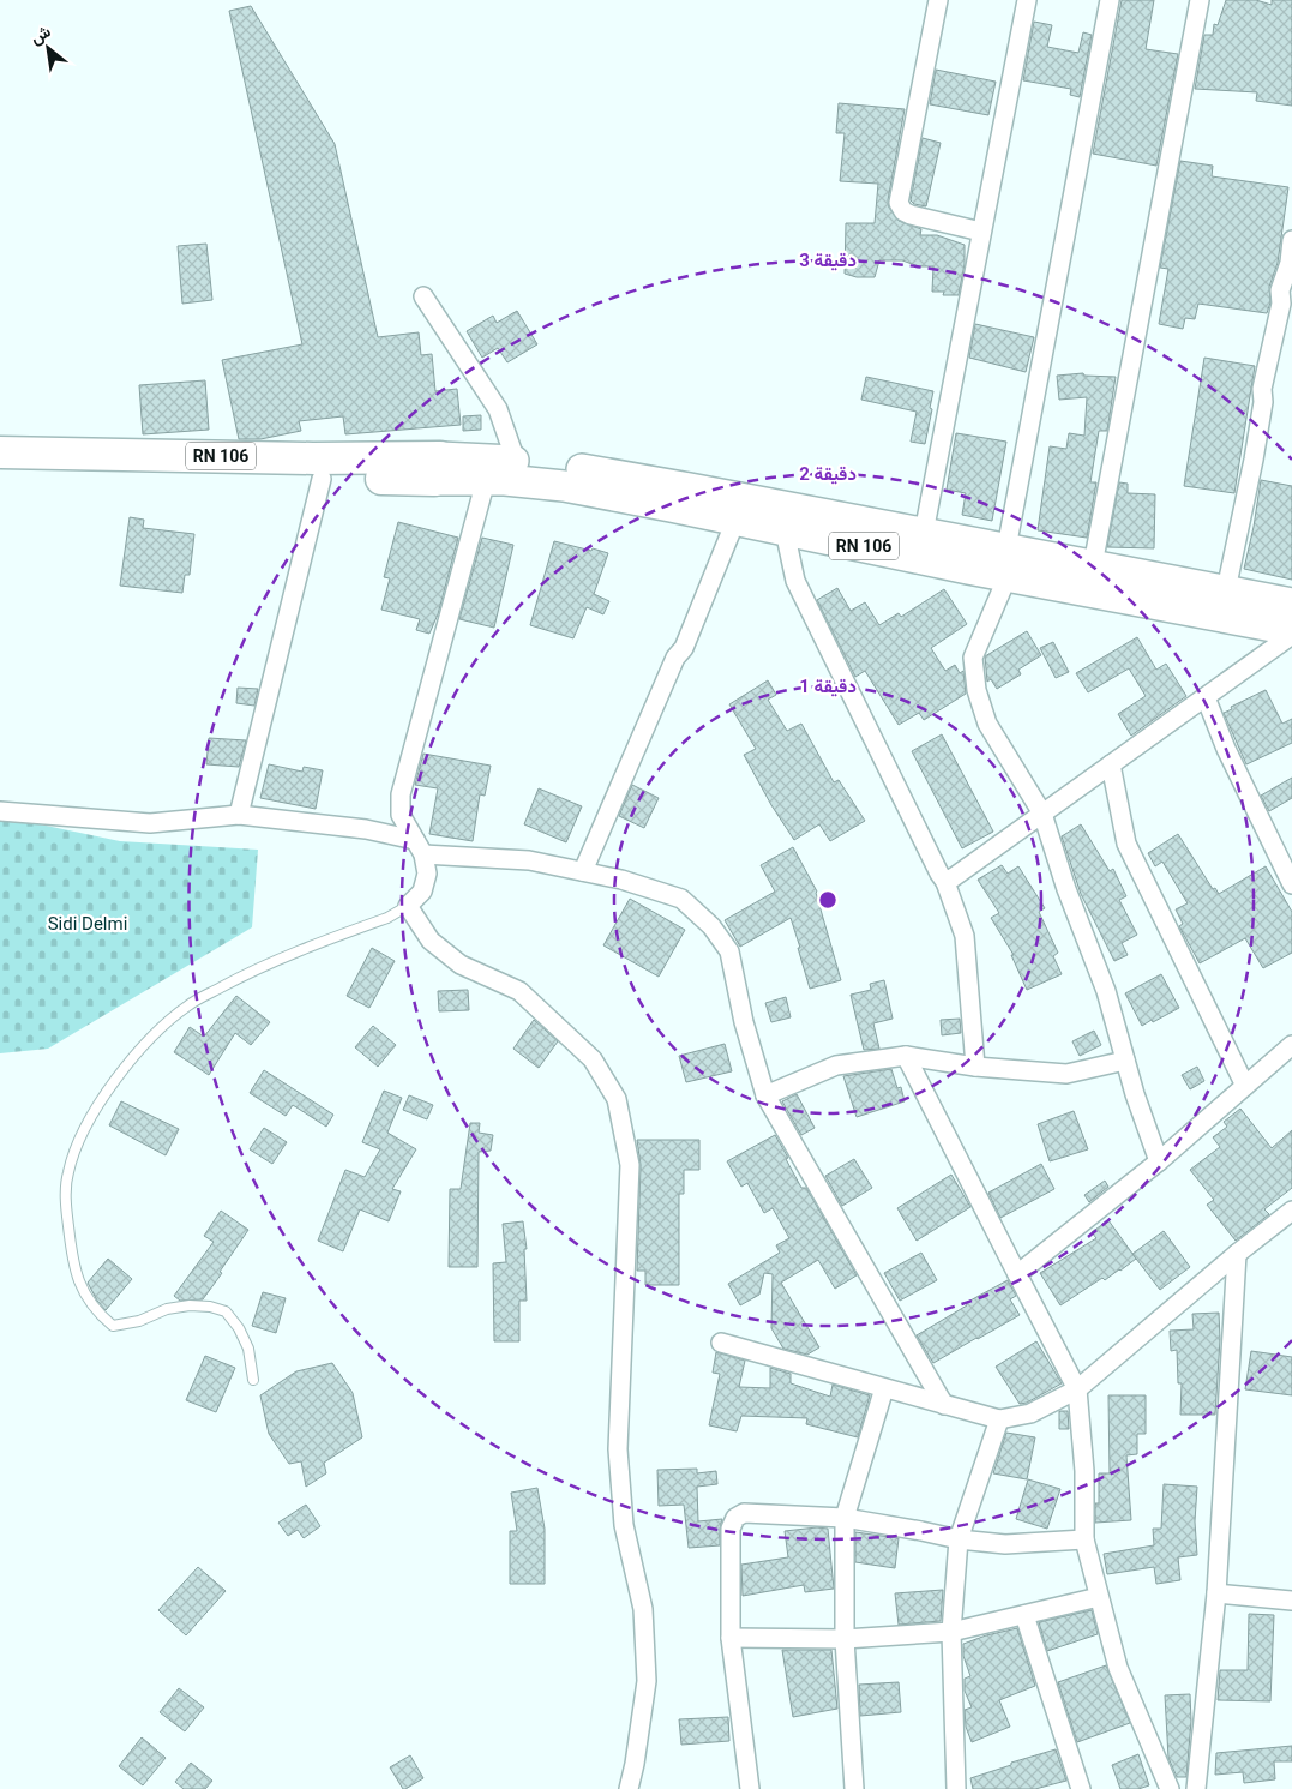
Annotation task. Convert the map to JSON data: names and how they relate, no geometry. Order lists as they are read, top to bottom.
{
  "streets": {
    "highway": ["RN 106"]
  },
  "parks": ["Sidi Delmi"],
  "north": "top left",
  "rings": ["3 دقيقة", "2 دقيقة", "1 دقيقة"]
}
